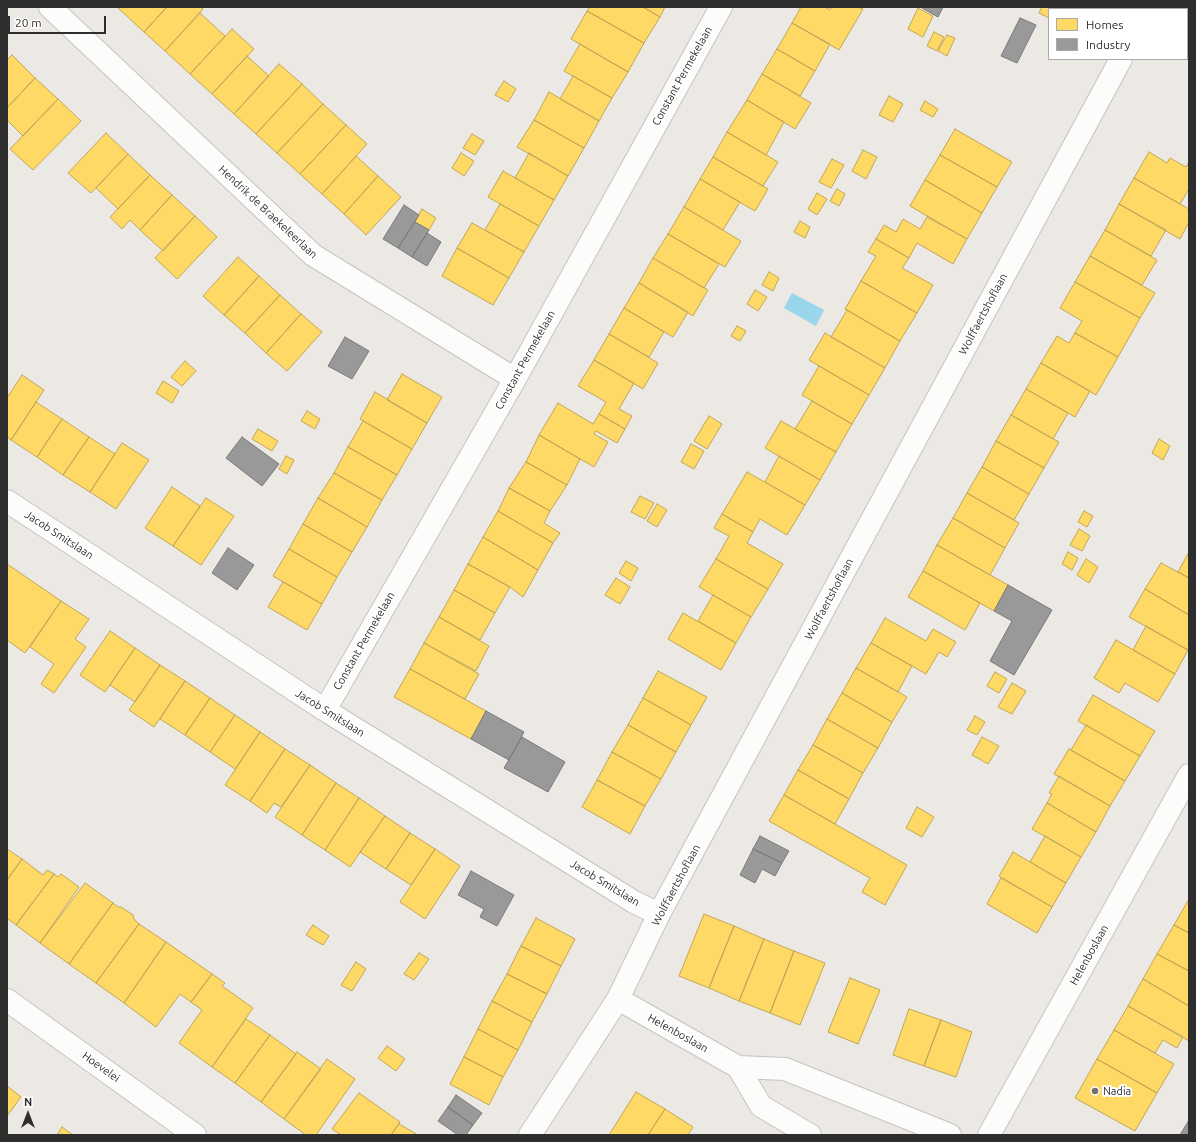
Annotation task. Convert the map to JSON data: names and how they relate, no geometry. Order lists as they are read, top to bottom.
{
  "streets": {
    "street": [
      "Constant Permekelaan",
      "Hendrik de Braekeleerlaan",
      "Wolffaertshoflaan",
      "Jacob Smitslaan",
      "Helenboslaan",
      "Hoevelei"
    ]
  },
  "crossings": [
    ["Constant Permekelaan", "Hendrik de Braekeleerlaan"],
    ["Constant Permekelaan", "Jacob Smitslaan"],
    ["Wolffaertshoflaan", "Jacob Smitslaan"],
    ["Wolffaertshoflaan", "Helenboslaan"]
  ],
  "places": ["Nadia"],
  "legend": ["Homes", "Industry"],
  "scale_bar": "20 m",
  "north": "top"
}
